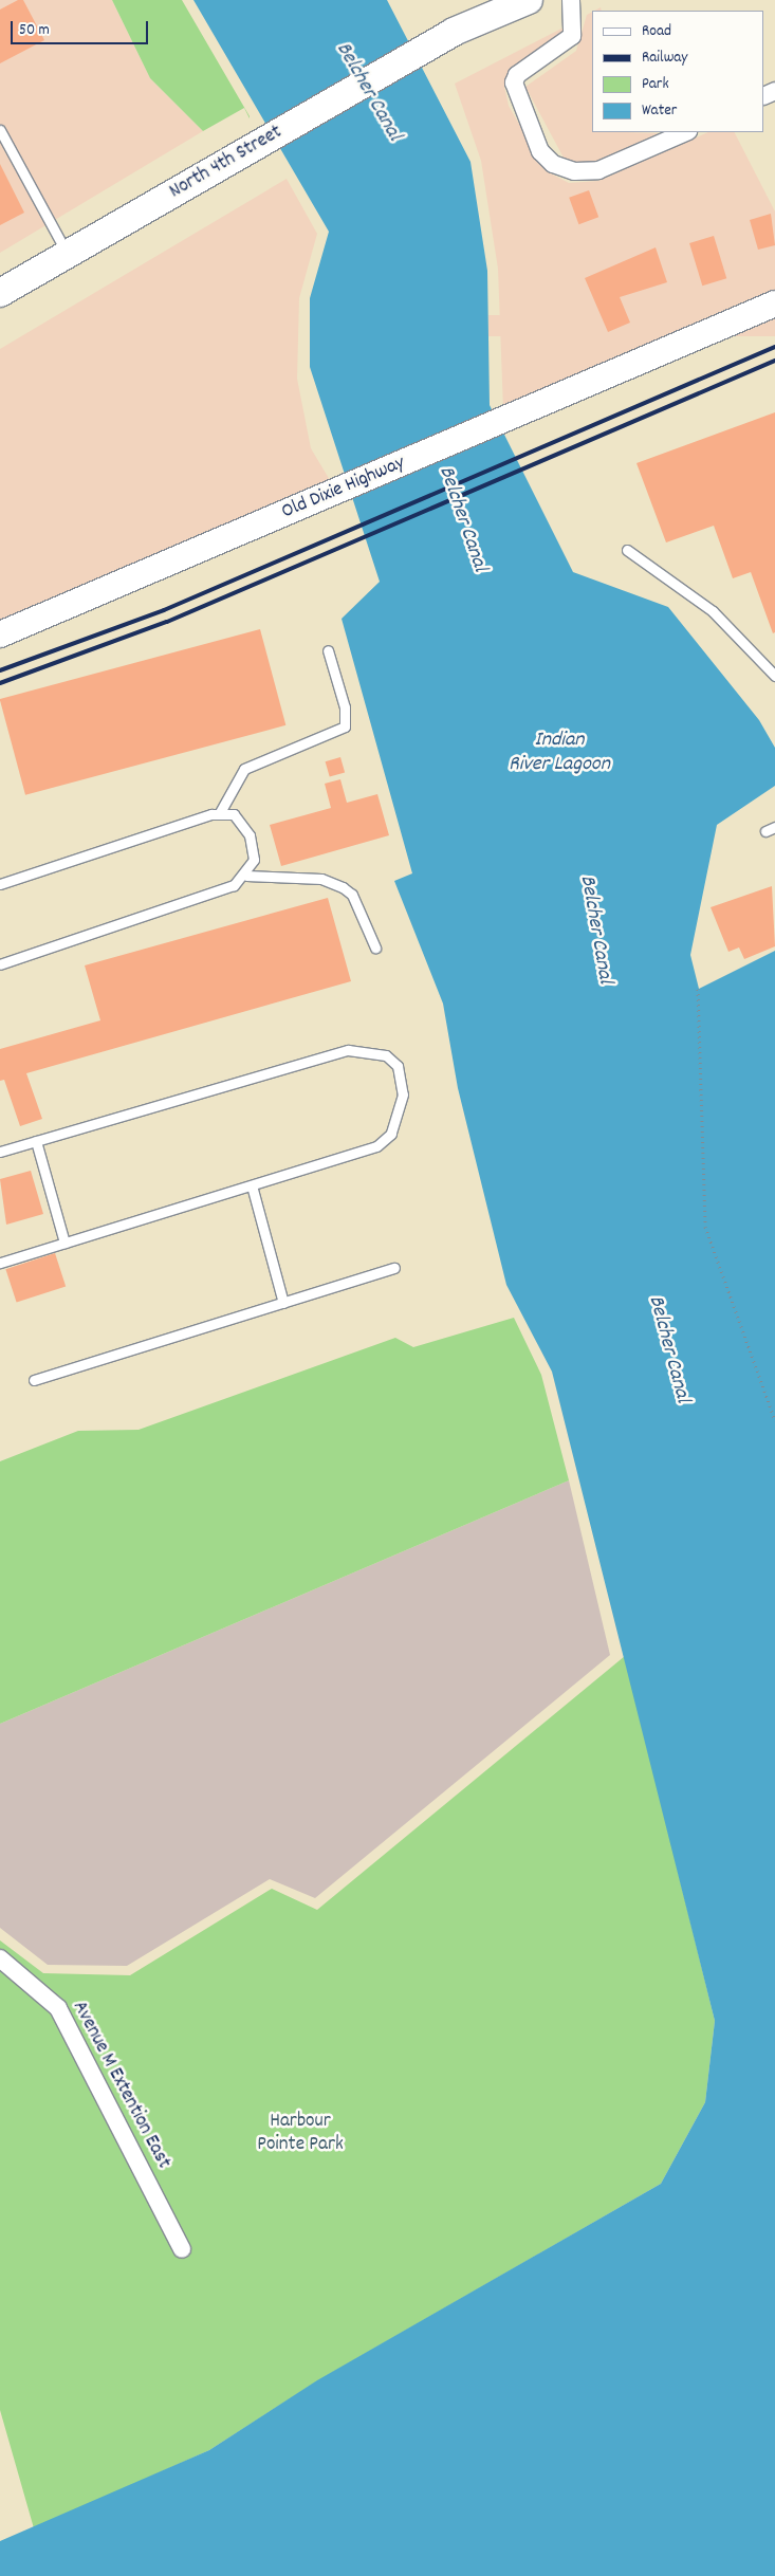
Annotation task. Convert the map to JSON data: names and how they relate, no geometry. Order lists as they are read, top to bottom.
{
  "streets": {
    "main road": ["North 4th Street"],
    "street": ["Old Dixie Highway", "Avenue M Extention East"]
  },
  "water": ["Belcher Canal", "Indian River Lagoon"],
  "parks": ["Harbour Pointe Park"],
  "legend": [
    "Road",
    "Railway",
    "Park",
    "Water"
  ],
  "scale_bar": "50 m"
}
